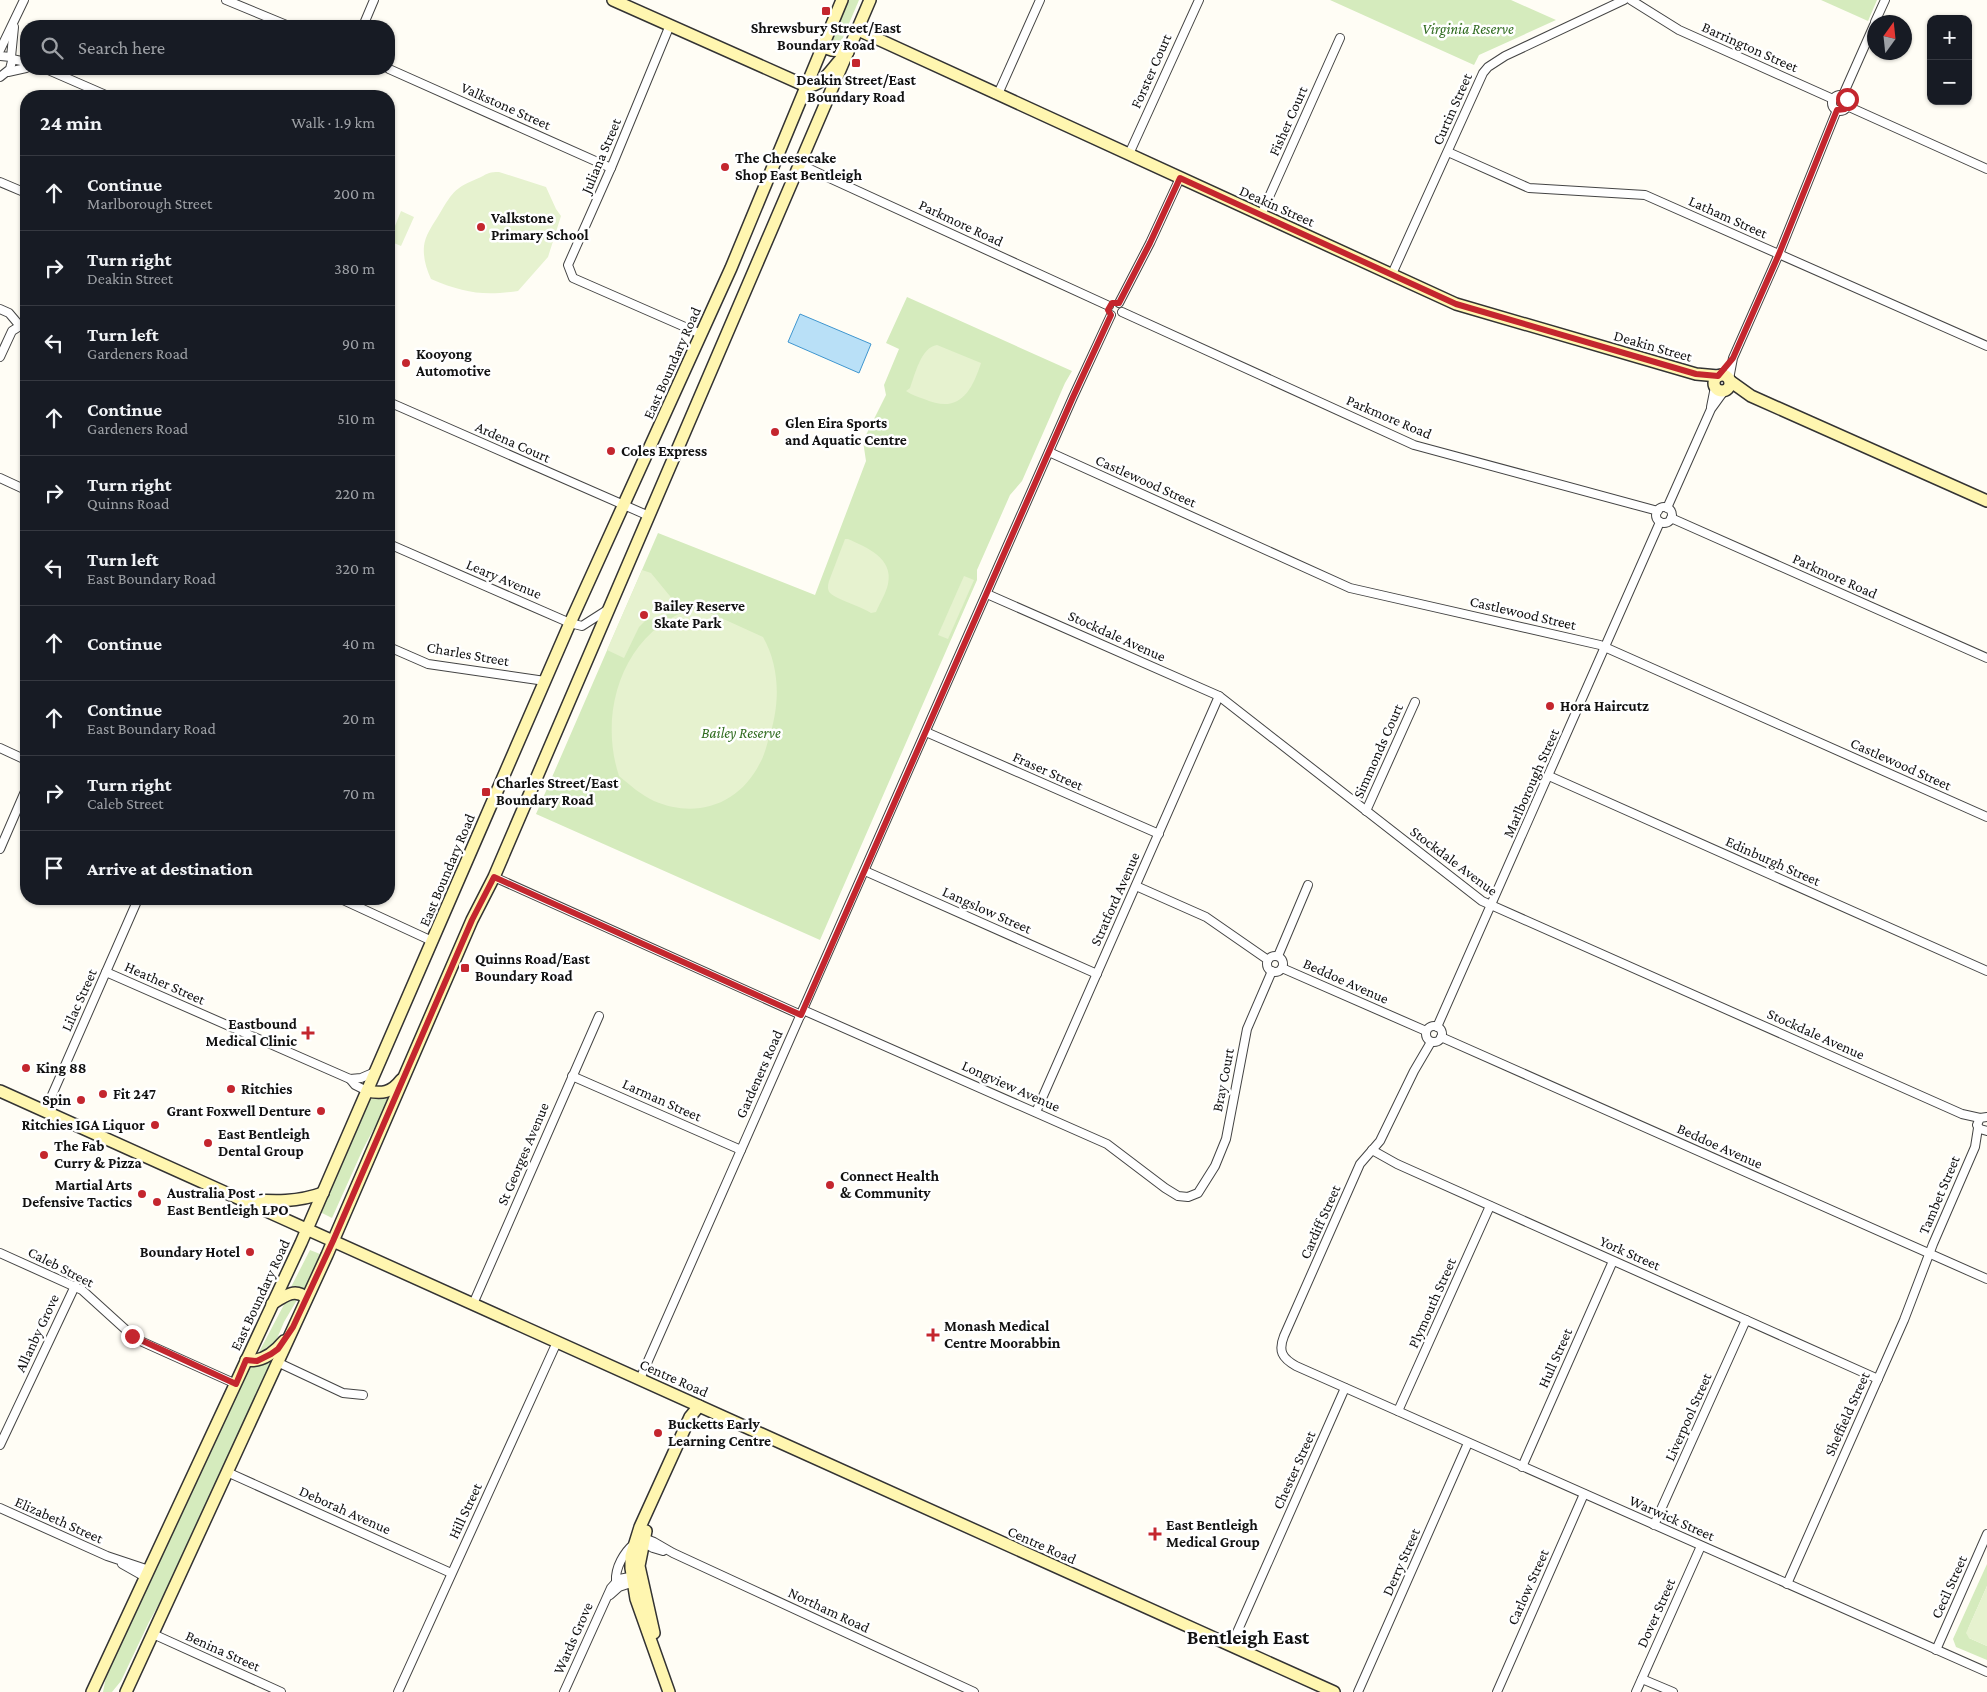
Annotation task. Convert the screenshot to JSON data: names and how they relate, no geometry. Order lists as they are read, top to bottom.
{
  "streets": {
    "main road": ["Deakin Street", "East Boundary Road", "Centre Road"],
    "street": [
      "Barrington Street",
      "Forster Court",
      "Valkstone Street",
      "Curtin Street",
      "Fisher Court",
      "Juliana Street",
      "Latham Street",
      "Parkmore Road",
      "Ardena Court",
      "Castlewood Street",
      "Leary Avenue",
      "Stockdale Avenue",
      "Charles Street",
      "Simmonds Court",
      "Fraser Street",
      "Marlborough Street",
      "Edinburgh Street",
      "Stratford Avenue",
      "Langslow Street",
      "Beddoe Avenue",
      "Heather Street",
      "Lilac Street",
      "Gardeners Road",
      "Bray Court",
      "Longview Avenue",
      "Larman Street",
      "St Georges Avenue",
      "Tambet Street",
      "Cardiff Street",
      "York Street",
      "Caleb Street",
      "Plymouth Street",
      "Allanby Grove",
      "Hull Street",
      "Sheffield Street",
      "Liverpool Street",
      "Chester Street",
      "Deborah Avenue",
      "Hill Street",
      "Warwick Street",
      "Elizabeth Street",
      "Derry Street",
      "Carlow Street",
      "Cecil Street",
      "Northam Road",
      "Dover Street",
      "Wards Grove",
      "Benina Street"
    ]
  },
  "crossings": [
    ["Forster Court", "Deakin Street"],
    ["Valkstone Street", "Juliana Street"],
    ["Curtin Street", "Deakin Street"],
    ["Curtin Street", "Latham Street"],
    ["Fisher Court", "Deakin Street"],
    ["Juliana Street", "East Boundary Road"],
    ["Parkmore Road", "Marlborough Street"],
    ["Parkmore Road", "Gardeners Road"],
    ["East Boundary Road", "Ardena Court"],
    ["East Boundary Road", "Leary Avenue"],
    ["East Boundary Road", "Charles Street"],
    ["East Boundary Road", "Heather Street"],
    ["East Boundary Road", "Caleb Street"],
    ["East Boundary Road", "Centre Road"],
    ["East Boundary Road", "Elizabeth Street"],
    ["Castlewood Street", "Marlborough Street"],
    ["Castlewood Street", "Gardeners Road"],
    ["Stockdale Avenue", "Simmonds Court"],
    ["Stockdale Avenue", "Marlborough Street"],
    ["Stockdale Avenue", "Stratford Avenue"],
    ["Stockdale Avenue", "Gardeners Road"],
    ["Stockdale Avenue", "Tambet Street"],
    ["Fraser Street", "Stratford Avenue"],
    ["Fraser Street", "Gardeners Road"],
    ["Marlborough Street", "Edinburgh Street"],
    ["Marlborough Street", "Beddoe Avenue"],
    ["Marlborough Street", "Cardiff Street"],
    ["Stratford Avenue", "Langslow Street"],
    ["Stratford Avenue", "Longview Avenue"],
    ["Langslow Street", "Gardeners Road"],
    ["Beddoe Avenue", "Bray Court"],
    ["Beddoe Avenue", "Tambet Street"],
    ["Beddoe Avenue", "Cardiff Street"],
    ["Beddoe Avenue", "Sheffield Street"],
    ["Heather Street", "Lilac Street"],
    ["Lilac Street", "Centre Road"],
    ["Gardeners Road", "Longview Avenue"],
    ["Gardeners Road", "Larman Street"],
    ["Gardeners Road", "Centre Road"],
    ["Bray Court", "Longview Avenue"],
    ["Larman Street", "St Georges Avenue"],
    ["St Georges Avenue", "Centre Road"],
    ["Tambet Street", "Sheffield Street"],
    ["Cardiff Street", "York Street"],
    ["Cardiff Street", "Chester Street"],
    ["Cardiff Street", "Warwick Street"],
    ["York Street", "Plymouth Street"],
    ["York Street", "Hull Street"],
    ["York Street", "Sheffield Street"],
    ["York Street", "Liverpool Street"],
    ["Caleb Street", "Allanby Grove"],
    ["Plymouth Street", "Warwick Street"],
    ["Hull Street", "Warwick Street"],
    ["Centre Road", "Chester Street"],
    ["Centre Road", "Hill Street"],
    ["Sheffield Street", "Warwick Street"],
    ["Liverpool Street", "Warwick Street"],
    ["Chester Street", "Warwick Street"],
    ["Deborah Avenue", "Hill Street"],
    ["Warwick Street", "Derry Street"],
    ["Warwick Street", "Carlow Street"],
    ["Warwick Street", "Cecil Street"],
    ["Warwick Street", "Dover Street"],
    ["Northam Road", "Wards Grove"]
  ],
  "districts": ["Bentleigh East"],
  "parks": ["Virginia Reserve", "Bailey Reserve"],
  "places": {
    "transit": [
      "Shrewsbury Street/East Boundary Road",
      "Deakin Street/East Boundary Road",
      "Charles Street/East Boundary Road",
      "Quinns Road/East Boundary Road"
    ],
    "other": [
      "The Cheesecake Shop East Bentleigh",
      "Valkstone Primary School",
      "Kooyong Automotive",
      "Glen Eira Sports and Aquatic Centre",
      "Coles Express",
      "Bailey Reserve Skate Park",
      "Hora Haircutz",
      "King 88",
      "Ritchies",
      "Fit 247",
      "Spin",
      "Grant Foxwell Denture",
      "Ritchies IGA Liquor",
      "East Bentleigh Dental Group",
      "The Fab Curry & Pizza",
      "Connect Health & Community",
      "Martial Arts Defensive Tactics",
      "Australia Post - East Bentleigh LPO",
      "Boundary Hotel",
      "Bucketts Early Learning Centre"
    ],
    "health": ["Eastbound Medical Clinic", "Monash Medical Centre Moorabbin", "East Bentleigh Medical Group"]
  },
  "north": "top",
  "page": {
    "map_buttons": ["+", "−"],
    "search": "Search here",
    "heading": ["24 min", "Walk · 1.9 km"],
    "list": [
      ["Continue", "Marlborough Street", "200 m"],
      ["Turn right", "Deakin Street", "380 m"],
      ["Turn left", "Gardeners Road", "90 m"],
      ["Continue", "Gardeners Road", "510 m"],
      ["Turn right", "Quinns Road", "220 m"],
      ["Turn left", "East Boundary Road", "320 m"],
      ["Continue", "40 m"],
      ["Continue", "East Boundary Road", "20 m"],
      ["Turn right", "Caleb Street", "70 m"],
      "Arrive at destination"
    ]
  }
}
